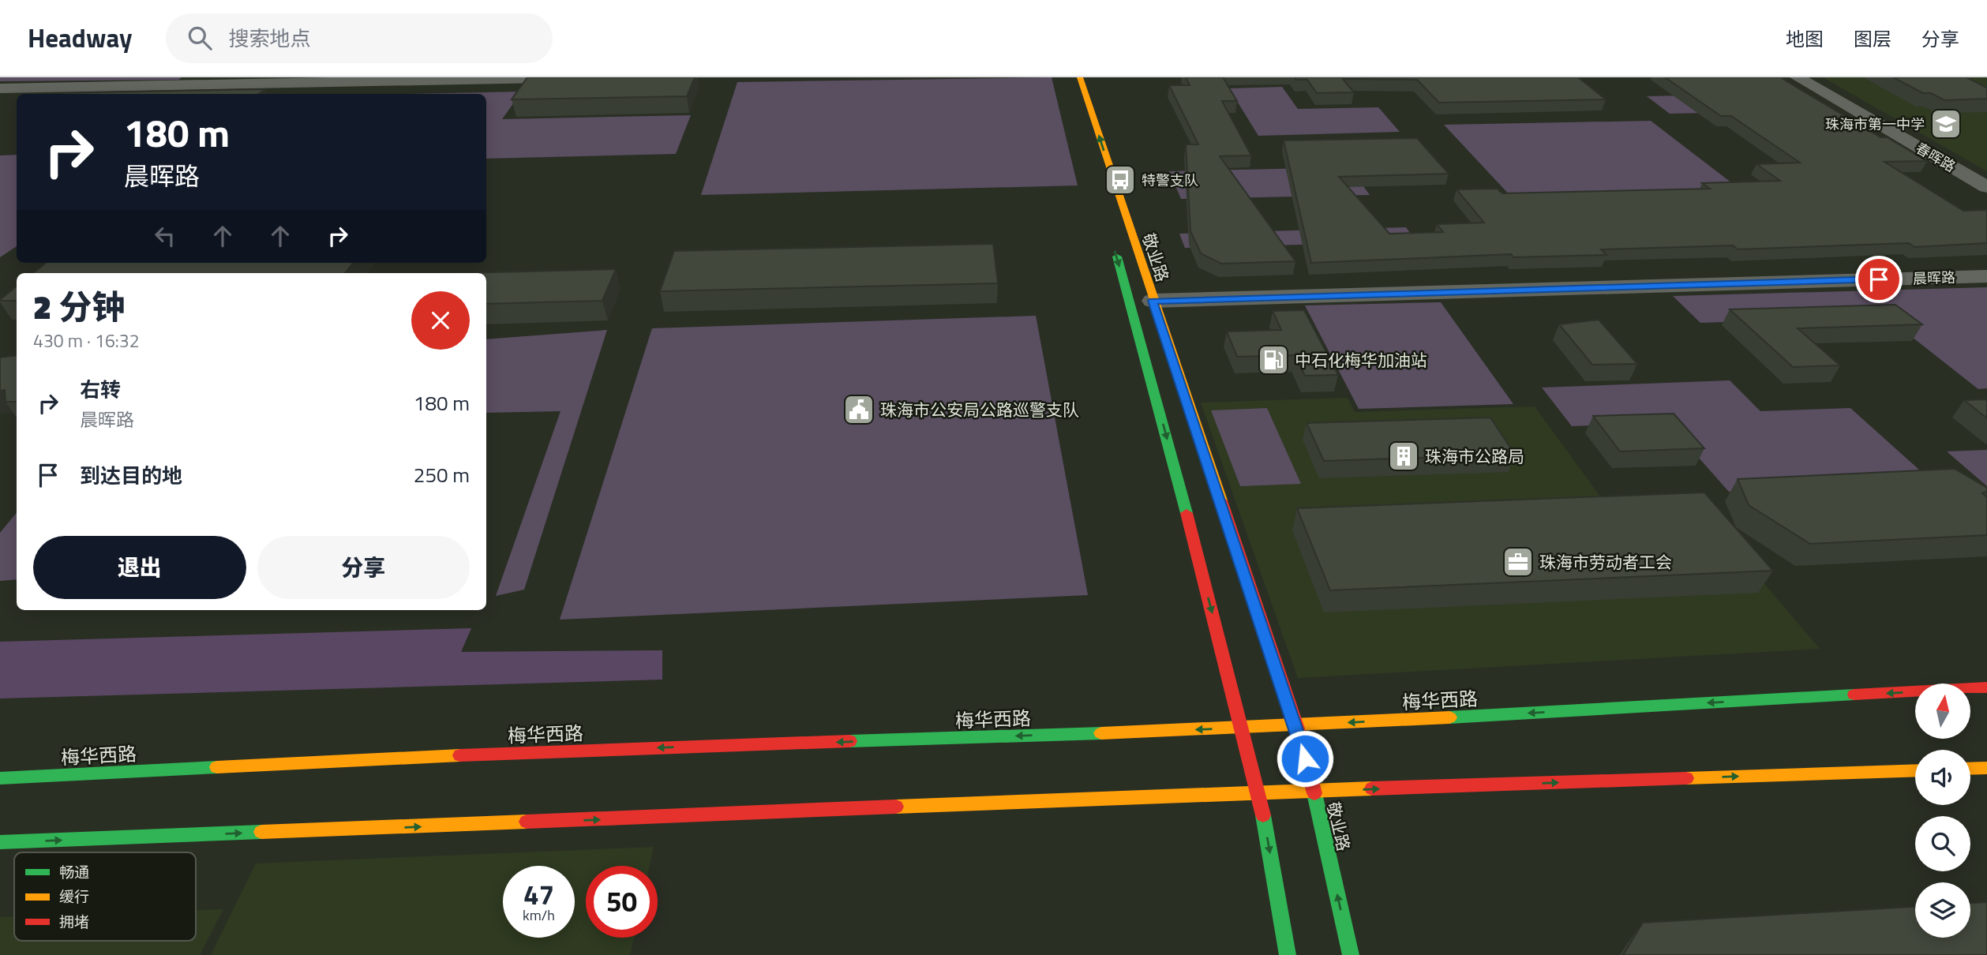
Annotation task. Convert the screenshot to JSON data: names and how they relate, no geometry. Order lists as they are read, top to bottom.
{
  "streets": {
    "main road": ["敬业路", "梅华西路"],
    "street": ["春晖路", "晨晖路"]
  },
  "crossings": [
    ["敬业路", "晨晖路"],
    ["敬业路", "梅华西路"]
  ],
  "places": {
    "school or university": ["珠海市第一中学"],
    "bus stop": ["特警支队"],
    "fuel station": ["中石化梅华加油站"],
    "public building": ["珠海市公安局公路巡警支队"],
    "building": ["珠海市公路局"],
    "office": ["珠海市劳动者工会"]
  },
  "legend": ["畅通", "缓行", "拥堵"],
  "north": "top",
  "page": {
    "header": "Headway",
    "search": "搜索地点",
    "nav": ["地图", "图层", "分享"],
    "turn": ["180 m", "晨晖路"],
    "heading": ["2 分钟", "430 m · 16:32"],
    "list": [
      {
        "name": "右转",
        "note": "晨晖路",
        "value": "180 m"
      },
      {
        "name": "到达目的地",
        "value": "250 m"
      }
    ],
    "buttons": ["退出", "分享"],
    "speed": "47 km/h",
    "limit": "50"
  }
}
